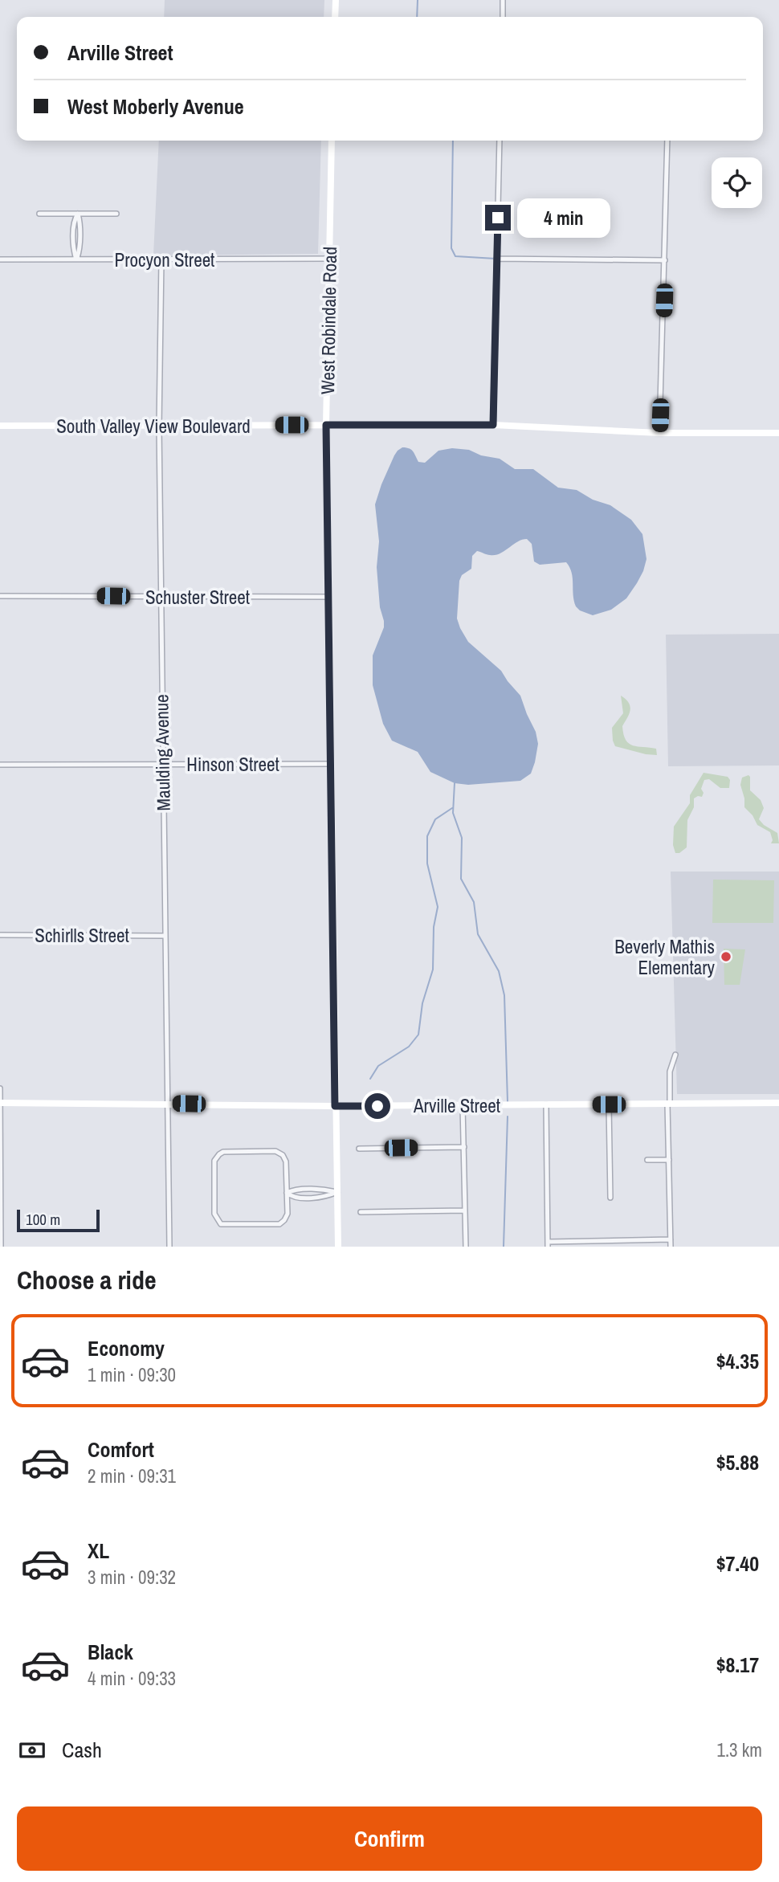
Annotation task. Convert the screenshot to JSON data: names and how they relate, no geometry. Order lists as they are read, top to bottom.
{
  "streets": {
    "street": [
      "Procyon Street",
      "West Robindale Road",
      "South Valley View Boulevard",
      "Schuster Street",
      "Maulding Avenue",
      "Hinson Street",
      "Schirlls Street",
      "Arville Street"
    ]
  },
  "crossings": [
    ["Procyon Street", "West Robindale Road"],
    ["Procyon Street", "Maulding Avenue"],
    ["West Robindale Road", "South Valley View Boulevard"],
    ["West Robindale Road", "Schuster Street"],
    ["West Robindale Road", "Hinson Street"],
    ["West Robindale Road", "Arville Street"],
    ["South Valley View Boulevard", "Maulding Avenue"],
    ["Schuster Street", "Maulding Avenue"],
    ["Maulding Avenue", "Hinson Street"],
    ["Maulding Avenue", "Schirlls Street"],
    ["Maulding Avenue", "Arville Street"]
  ],
  "places": ["Beverly Mathis Elementary"],
  "scale_bar": "100 m",
  "page": {
    "banner": ["Arville Street", "West Moberly Avenue"],
    "bubble": "4 min",
    "scale": "100 m",
    "heading": "Choose a ride",
    "list": [
      {
        "name": "Economy",
        "note": "1 min · 09:30",
        "value": "$4.35"
      },
      {
        "name": "Comfort",
        "note": "2 min · 09:31",
        "value": "$5.88"
      },
      {
        "name": "XL",
        "note": "3 min · 09:32",
        "value": "$7.40"
      },
      {
        "name": "Black",
        "note": "4 min · 09:33",
        "value": "$8.17"
      }
    ],
    "pay": ["Cash", "1.3 km"],
    "buttons": "Confirm"
  }
}
